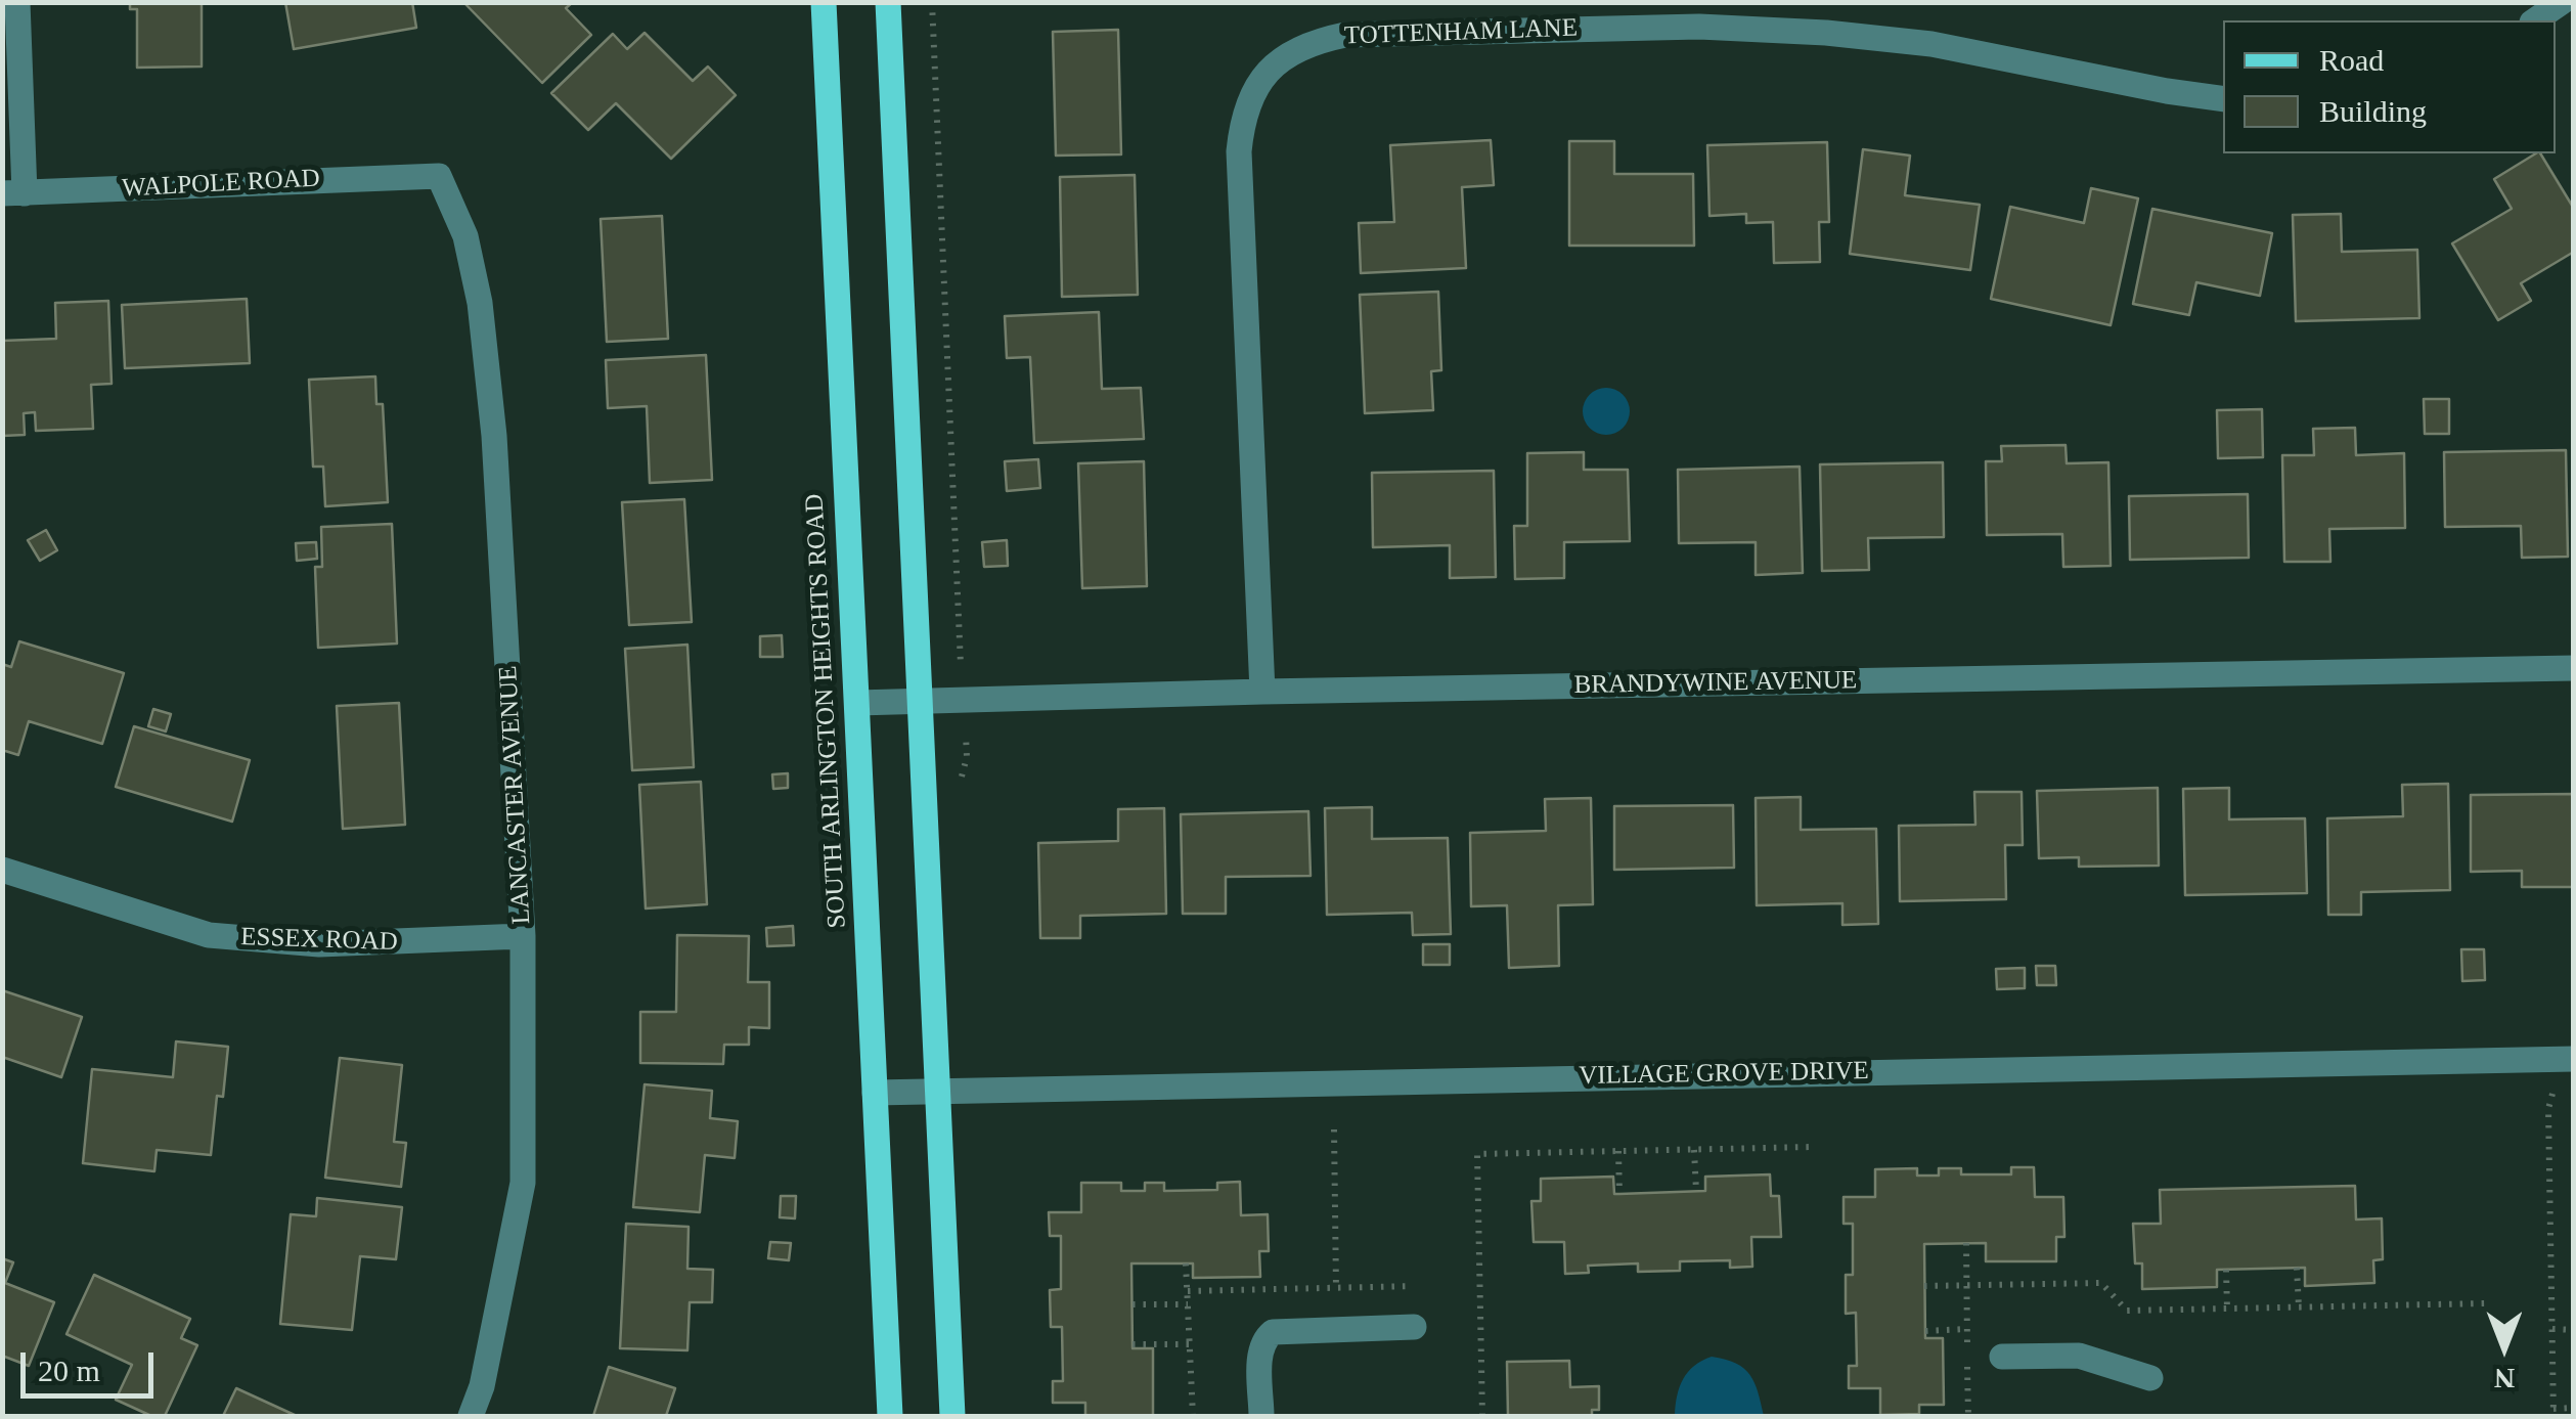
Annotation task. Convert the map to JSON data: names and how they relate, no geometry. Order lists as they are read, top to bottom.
{
  "streets": {
    "main road": ["SOUTH ARLINGTON HEIGHTS ROAD"],
    "street": [
      "TOTTENHAM LANE",
      "WALPOLE ROAD",
      "BRANDYWINE AVENUE",
      "LANCASTER AVENUE",
      "ESSEX ROAD",
      "VILLAGE GROVE DRIVE"
    ]
  },
  "crossings": [
    ["TOTTENHAM LANE", "BRANDYWINE AVENUE"],
    ["WALPOLE ROAD", "LANCASTER AVENUE"],
    ["BRANDYWINE AVENUE", "SOUTH ARLINGTON HEIGHTS ROAD"],
    ["SOUTH ARLINGTON HEIGHTS ROAD", "VILLAGE GROVE DRIVE"],
    ["LANCASTER AVENUE", "ESSEX ROAD"]
  ],
  "legend": ["Road", "Building"],
  "scale_bar": "20 m",
  "north": "bottom"
}
